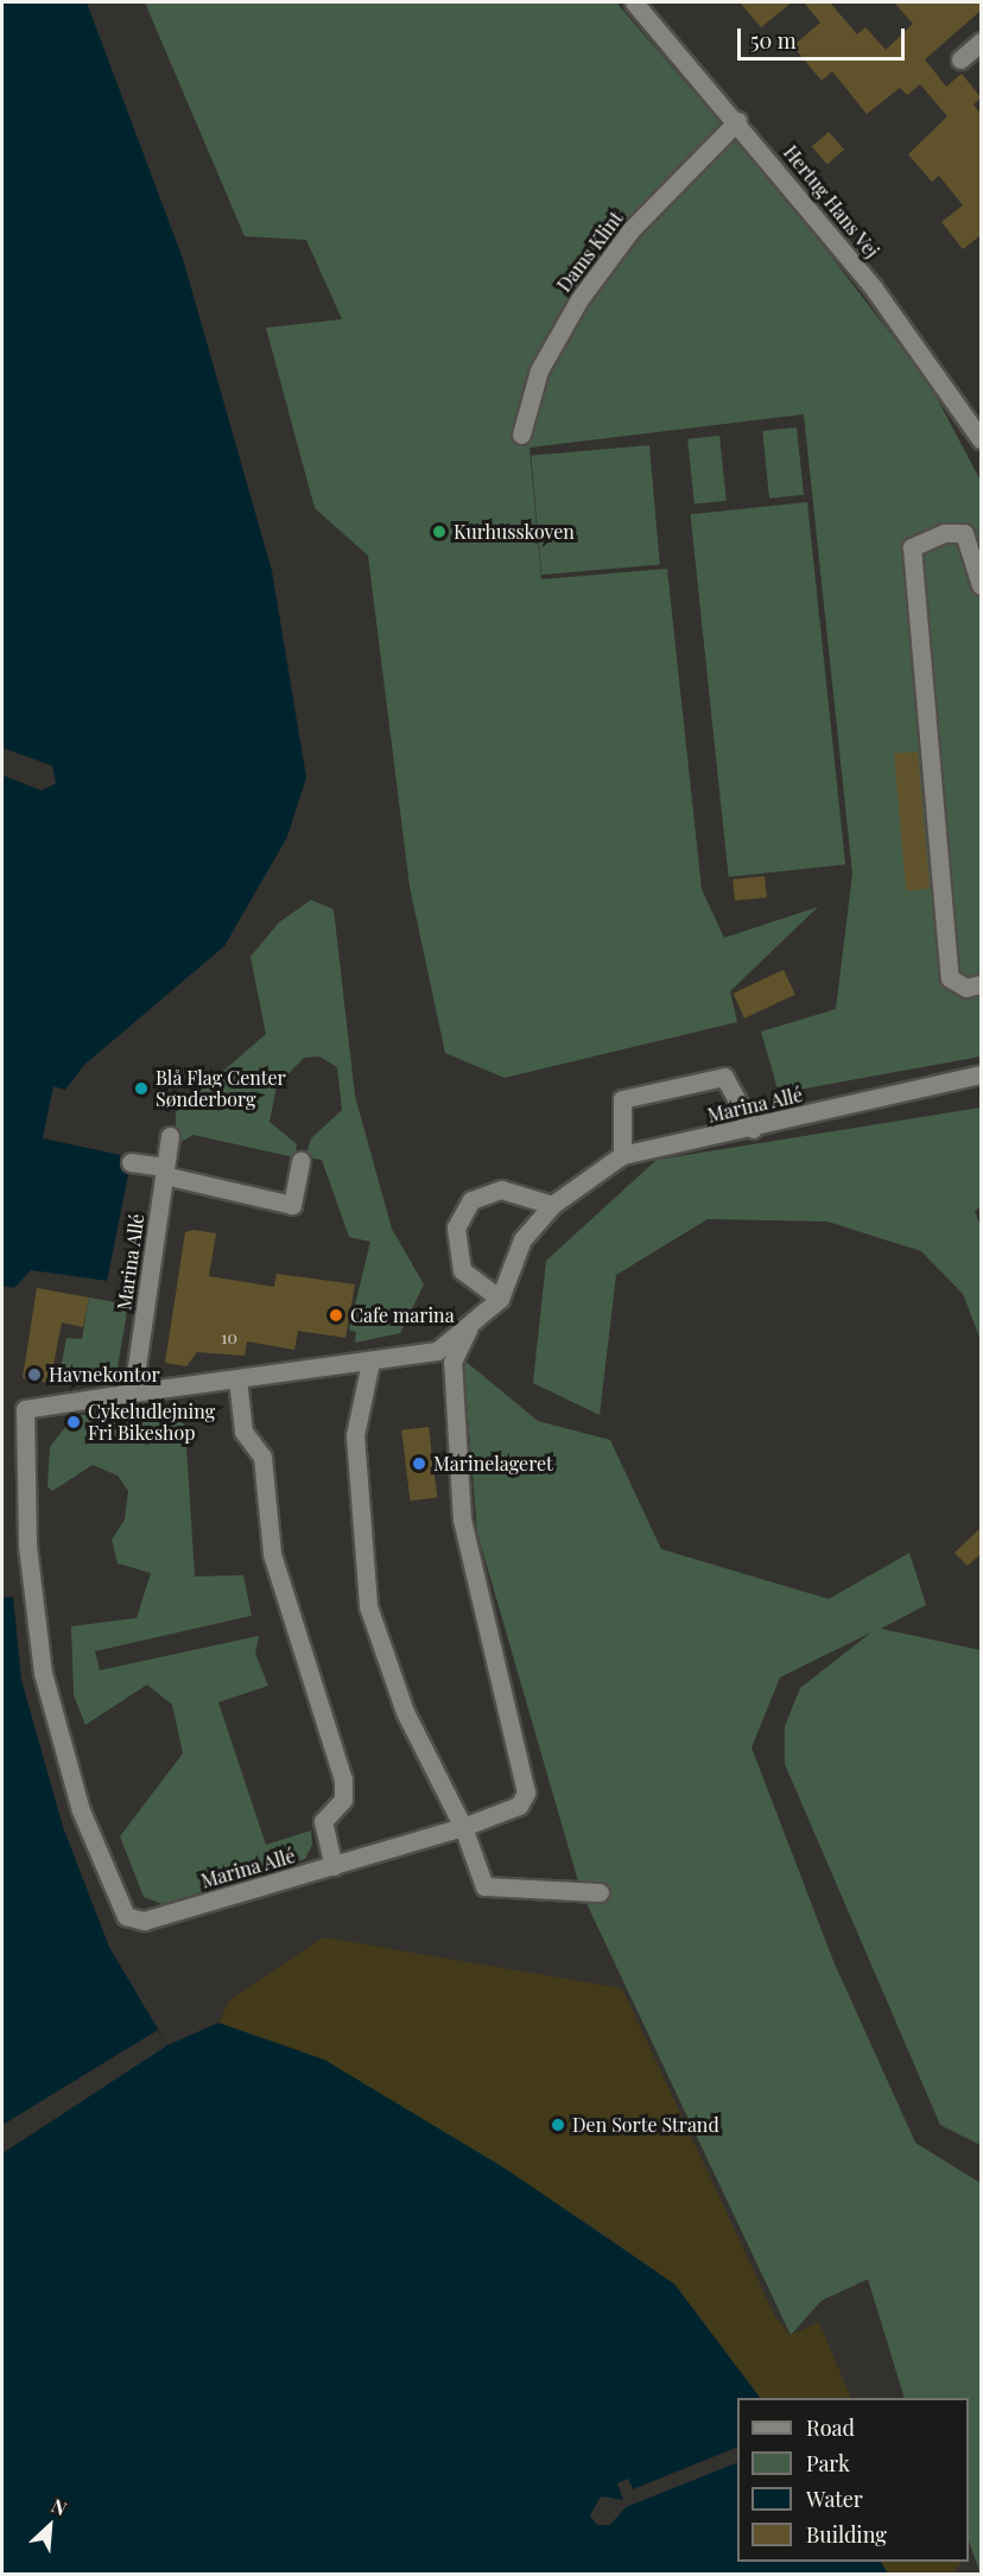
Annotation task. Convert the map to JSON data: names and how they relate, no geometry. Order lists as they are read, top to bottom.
{
  "streets": {
    "street": ["Hertug Hans Vej", "Dams Klint", "Marina Allé"]
  },
  "crossings": [
    ["Hertug Hans Vej", "Dams Klint"]
  ],
  "places": [
    "Kurhusskoven",
    "Blå Flag Center Sønderborg",
    "Cafe marina",
    "Havnekontor",
    "Cykeludlejning Fri Bikeshop",
    "Marinelageret",
    "Den Sorte Strand"
  ],
  "house_numbers": ["10"],
  "legend": [
    "Road",
    "Park",
    "Water",
    "Building"
  ],
  "scale_bar": "50 m",
  "north": "top right"
}
